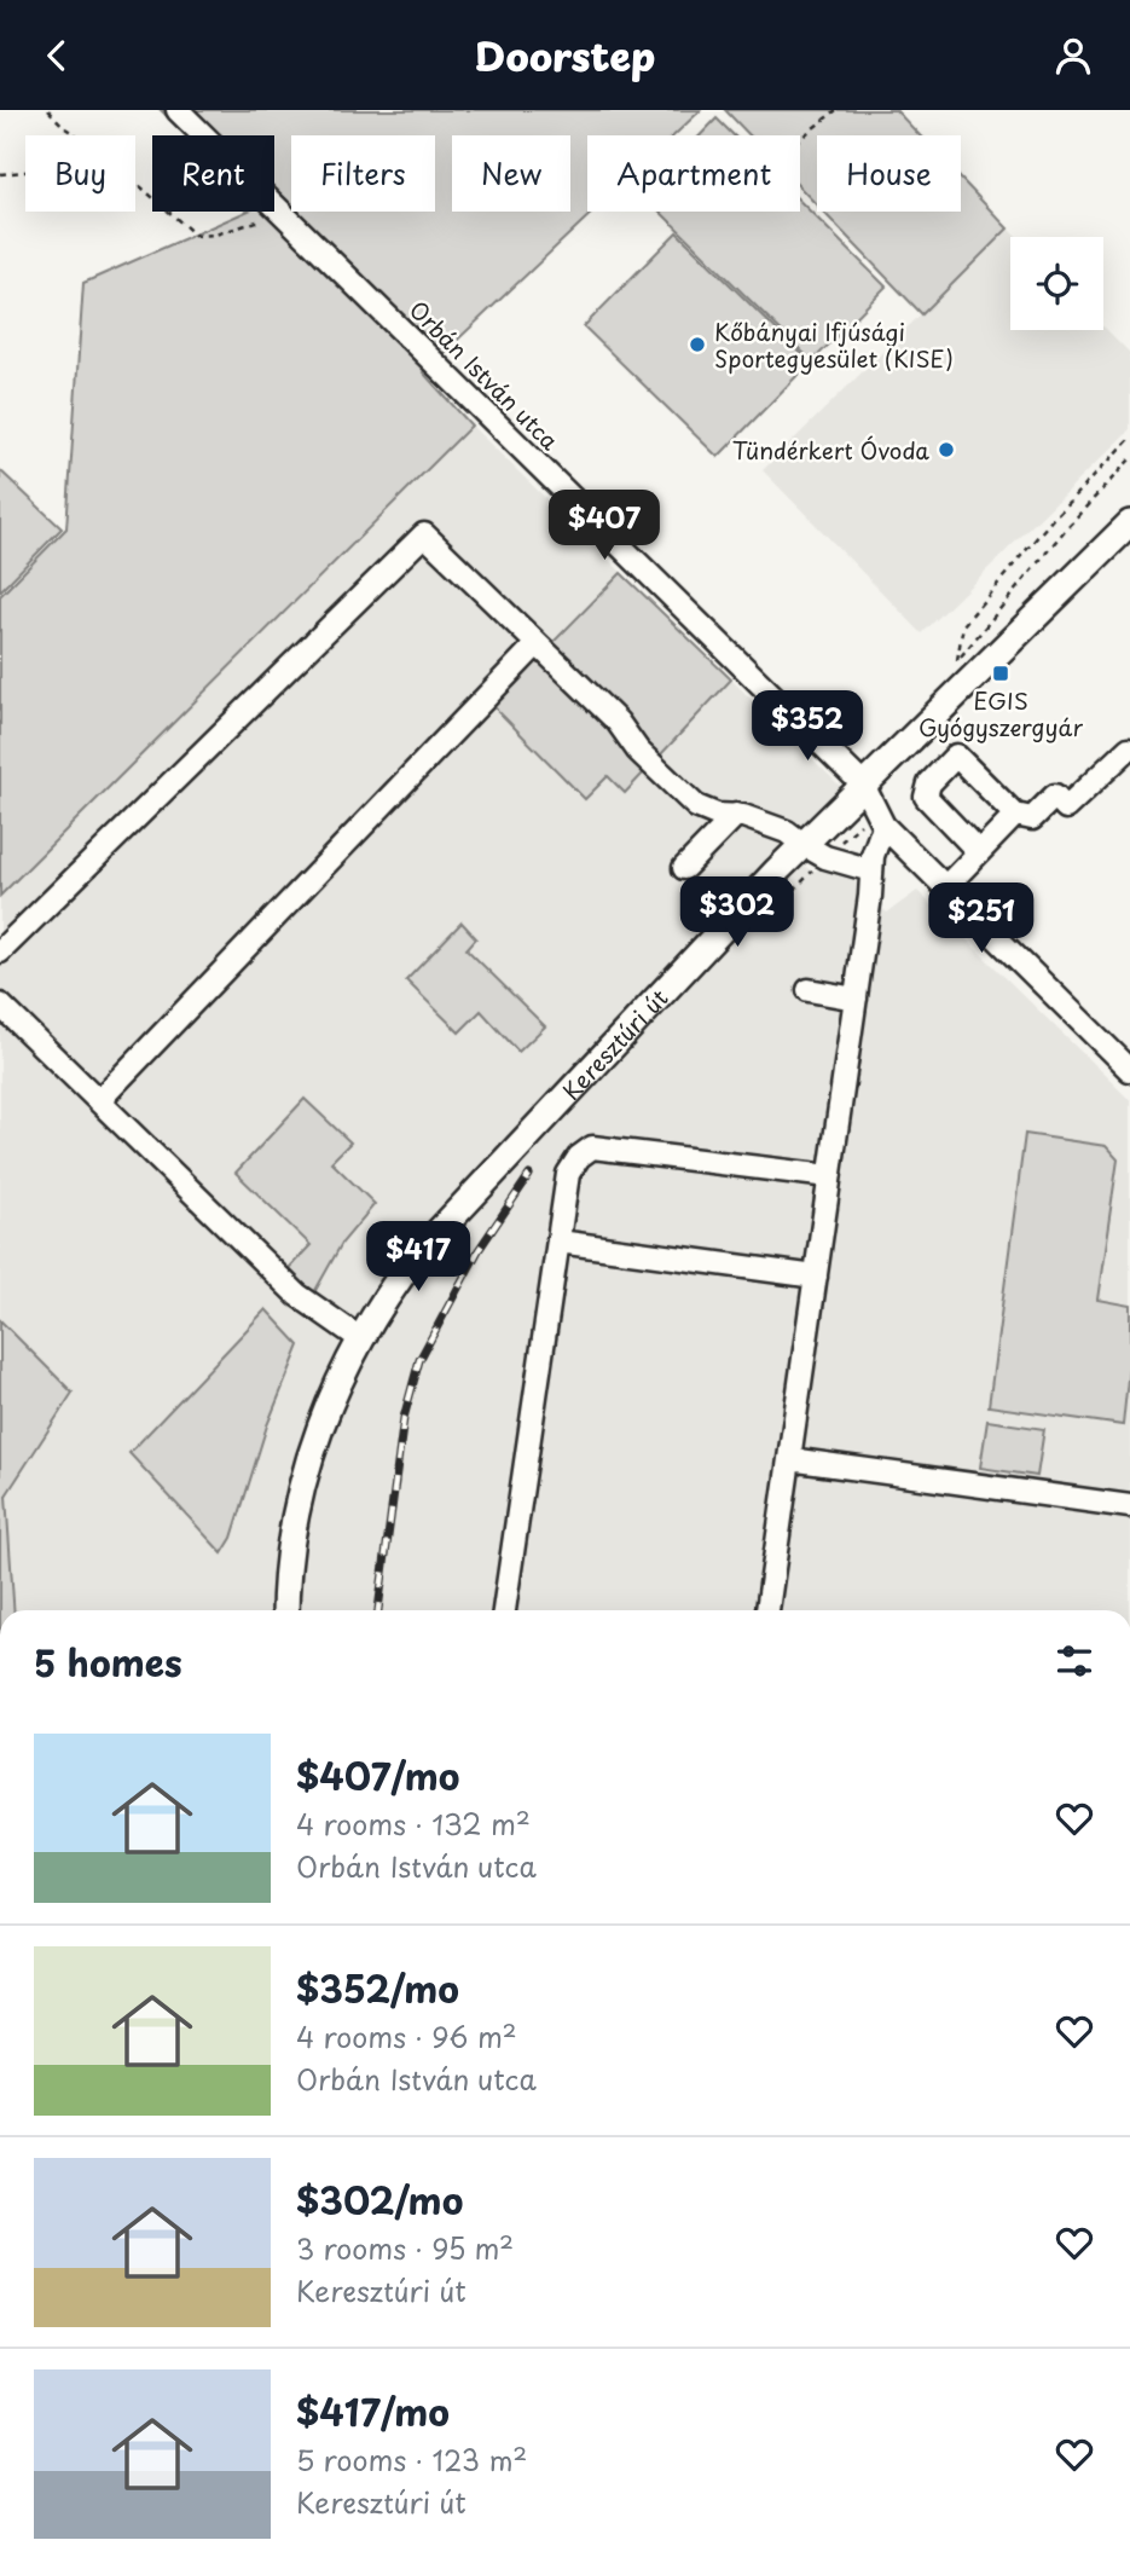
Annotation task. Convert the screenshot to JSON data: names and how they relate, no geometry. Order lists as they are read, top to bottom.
{
  "streets": {
    "main road": ["Keresztúri út"],
    "street": ["Orbán István utca"]
  },
  "crossings": [
    ["Orbán István utca", "Keresztúri út"]
  ],
  "places": {
    "other": ["Kőbányai Ifjúsági Sportegyesület (KISE)", "Tündérkert Óvoda"],
    "transit": ["EGIS Gyógyszergyár"]
  },
  "page": {
    "header": "Doorstep",
    "chip": [
      "Buy",
      "Rent",
      "Filters",
      "New",
      "Apartment",
      "House"
    ],
    "price": [
      "$407",
      "$352",
      "$302",
      "$251",
      "$417"
    ],
    "heading": "5 homes",
    "list": [
      {
        "name": "$407/mo",
        "note": "4 rooms · 132 m² · Orbán István utca"
      },
      {
        "name": "$352/mo",
        "note": "4 rooms · 96 m² · Orbán István utca"
      },
      {
        "name": "$302/mo",
        "note": "3 rooms · 95 m² · Keresztúri út"
      },
      {
        "name": "$417/mo",
        "note": "5 rooms · 123 m² · Keresztúri út"
      }
    ]
  }
}
